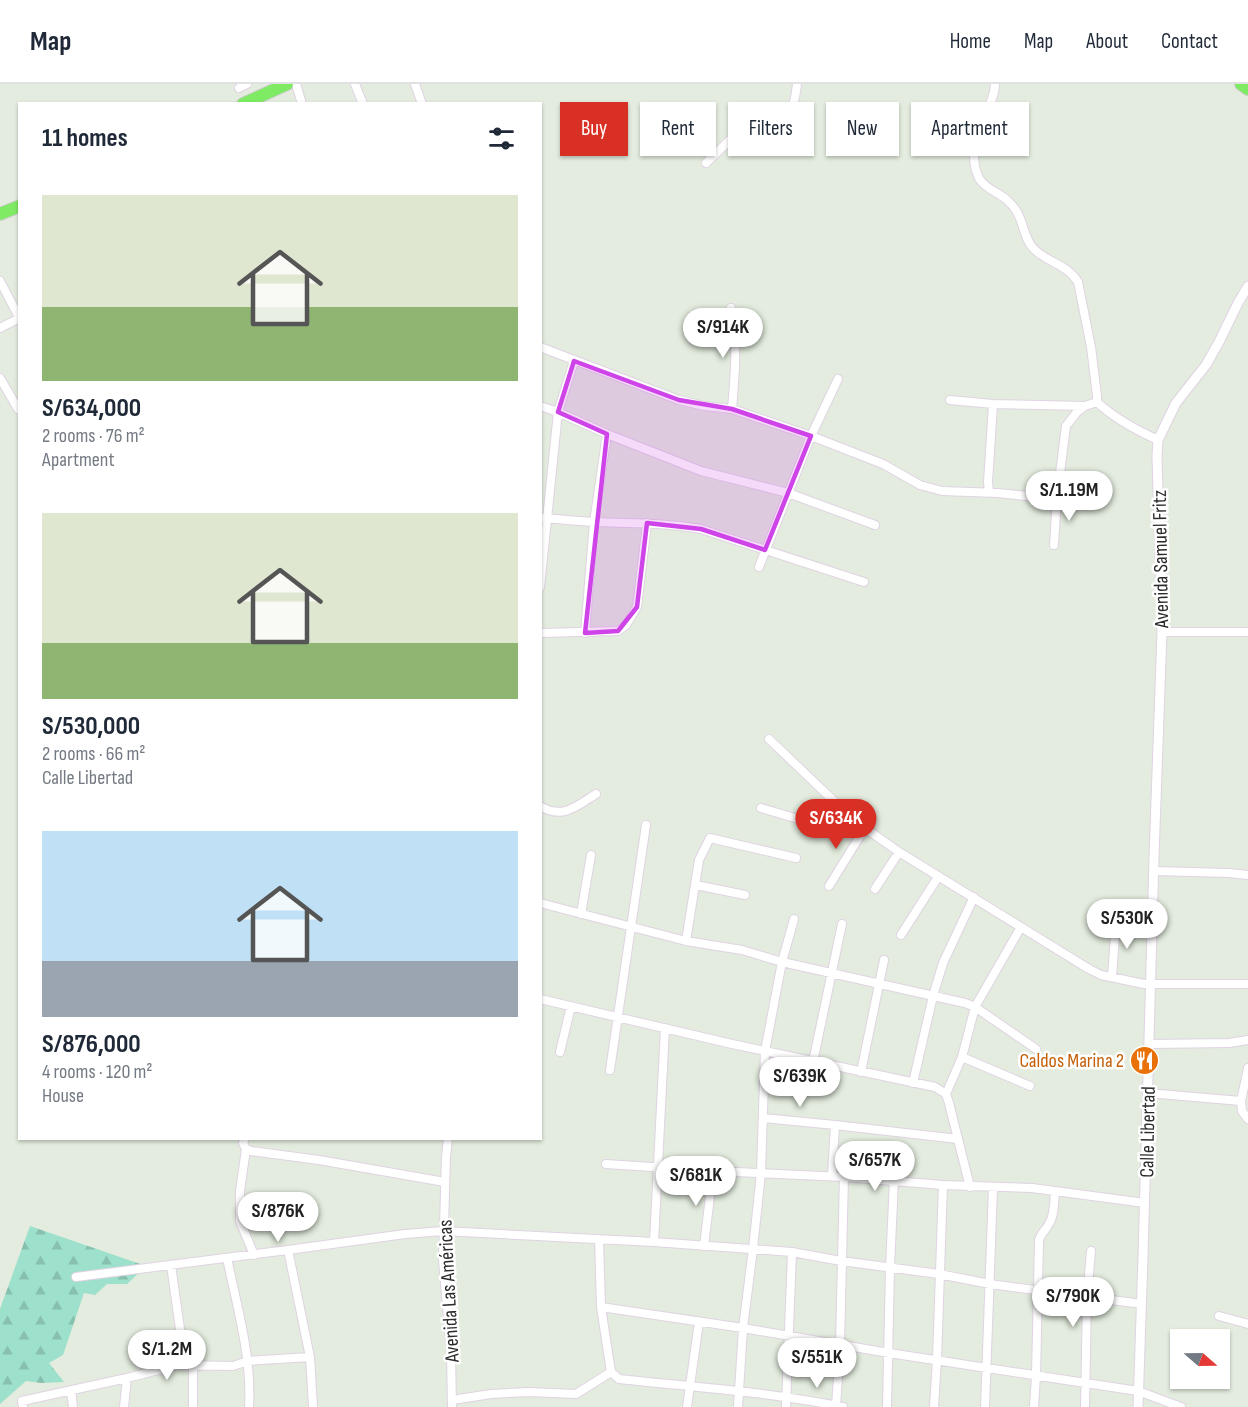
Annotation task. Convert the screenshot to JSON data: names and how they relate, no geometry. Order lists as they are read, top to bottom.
{
  "streets": {
    "street": ["Avenida Samuel Fritz", "Calle Libertad", "Avenida Las Américas"]
  },
  "crossings": [
    ["Avenida Samuel Fritz", "Calle Libertad"]
  ],
  "places": {
    "restaurant": ["Caldos Marina 2"]
  },
  "north": "right",
  "page": {
    "header": "Map",
    "nav": [
      "Home",
      "Map",
      "About",
      "Contact"
    ],
    "chip": [
      "Buy",
      "Rent",
      "Filters",
      "New",
      "Apartment"
    ],
    "heading": "11 homes",
    "list": [
      {
        "name": "S/634,000",
        "note": "2 rooms · 76 m² · Apartment"
      },
      {
        "name": "S/530,000",
        "note": "2 rooms · 66 m² · Calle Libertad"
      },
      {
        "name": "S/876,000",
        "note": "4 rooms · 120 m² · House"
      }
    ],
    "price": [
      "S/914K",
      "S/1.19M",
      "S/634K",
      "S/530K",
      "S/639K",
      "S/657K",
      "S/681K",
      "S/876K",
      "S/790K",
      "S/1.2M",
      "S/551K"
    ]
  }
}
